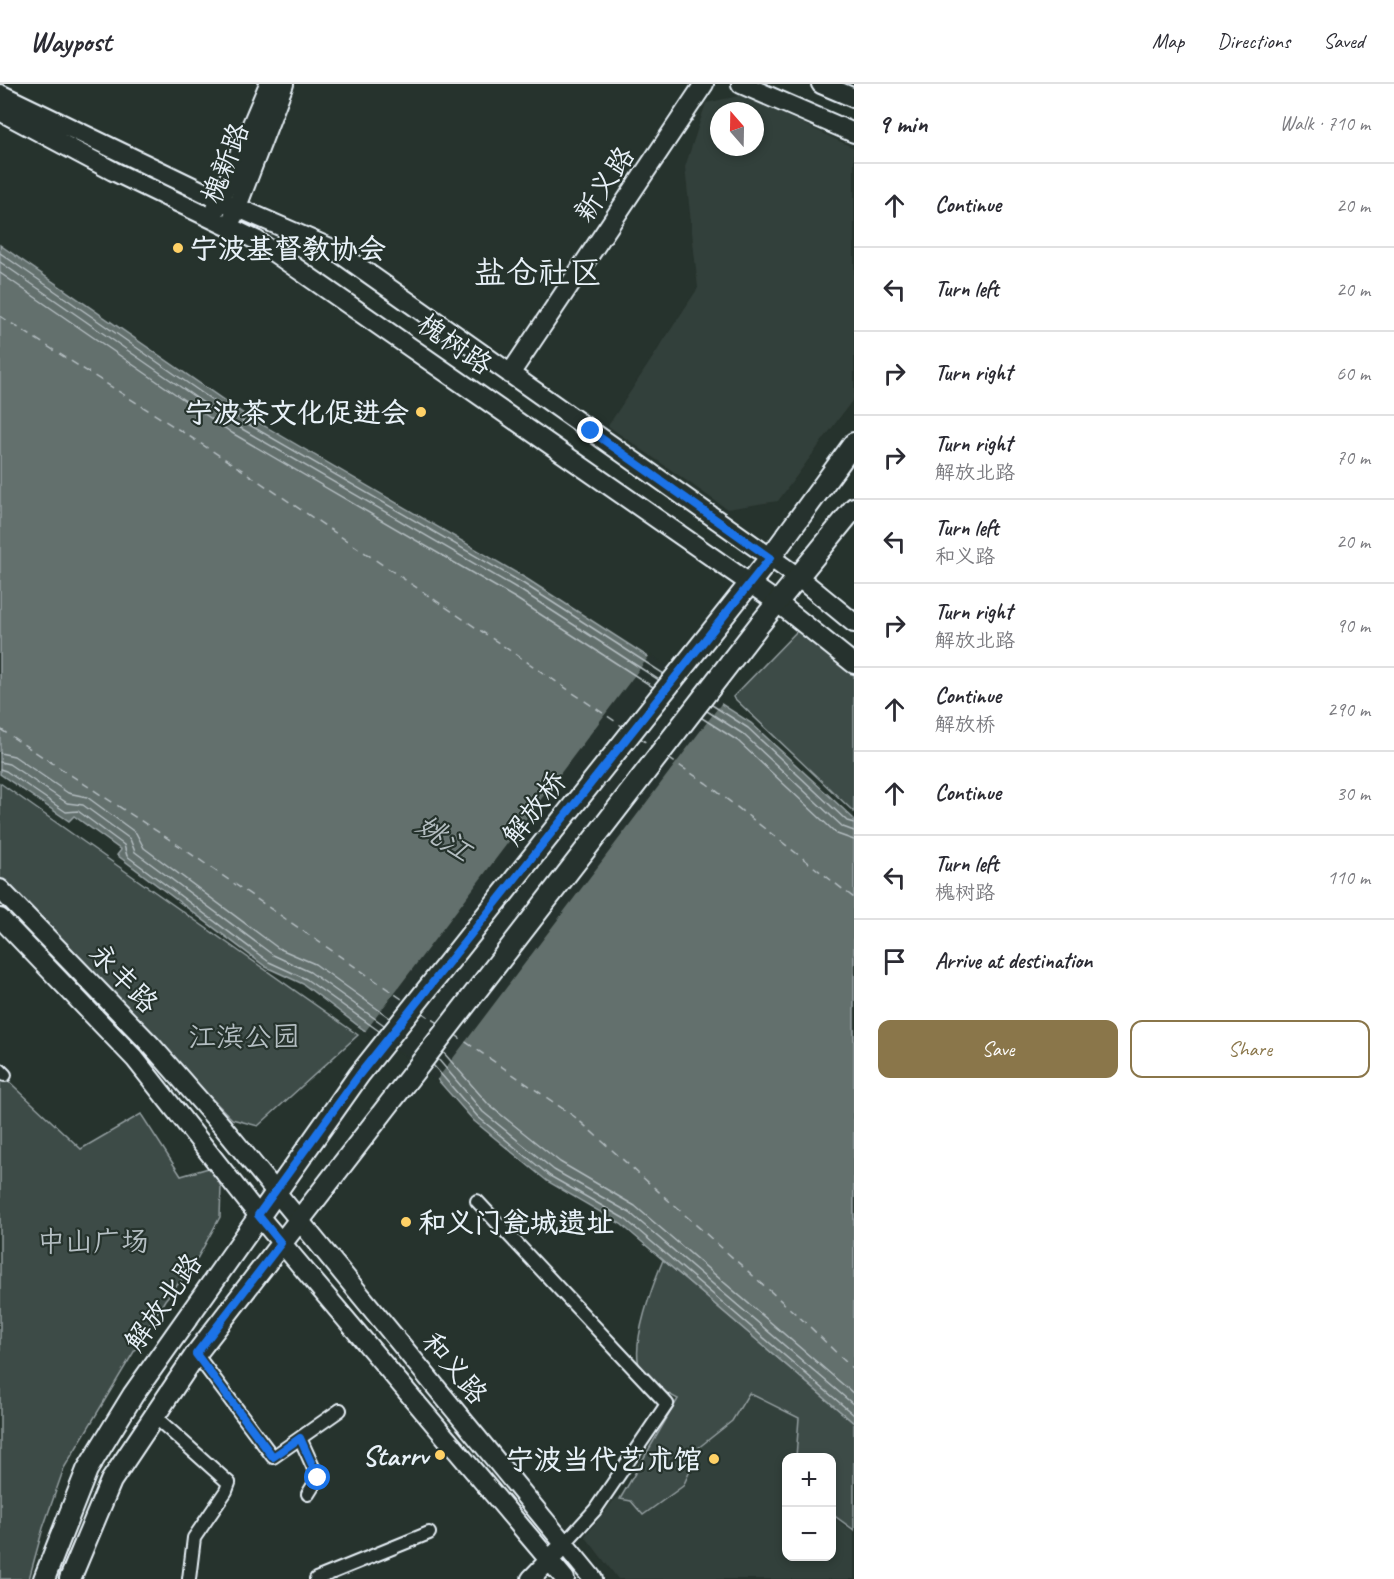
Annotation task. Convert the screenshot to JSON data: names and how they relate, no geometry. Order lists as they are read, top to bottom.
{
  "streets": {
    "main road": [
      "槐新路",
      "新义路",
      "槐树路",
      "解放桥",
      "永丰路",
      "解放北路",
      "和义路"
    ]
  },
  "crossings": [
    ["槐新路", "槐树路"],
    ["新义路", "槐树路"],
    ["槐树路", "解放桥"],
    ["槐树路", "解放北路"],
    ["解放桥", "解放北路"],
    ["永丰路", "解放北路"],
    ["永丰路", "和义路"],
    ["解放北路", "和义路"]
  ],
  "districts": ["盐仓社区"],
  "water": ["姚江"],
  "parks": ["江滨公园", "中山广场"],
  "places": [
    "宁波基督教协会",
    "宁波茶文化促进会",
    "和义门瓮城遗址",
    "Starrv",
    "宁波当代艺术馆"
  ],
  "north": "top",
  "page": {
    "header": "Waypost",
    "nav": ["Map", "Directions", "Saved"],
    "heading": ["9 min", "Walk · 710 m"],
    "list": [
      ["Continue", "20 m"],
      ["Turn left", "20 m"],
      ["Turn right", "60 m"],
      ["Turn right", "解放北路", "70 m"],
      ["Turn left", "和义路", "20 m"],
      ["Turn right", "解放北路", "90 m"],
      ["Continue", "解放桥", "290 m"],
      ["Continue", "30 m"],
      ["Turn left", "槐树路", "110 m"],
      "Arrive at destination"
    ],
    "buttons": ["Save", "Share"],
    "map_buttons": ["+", "−"]
  }
}
